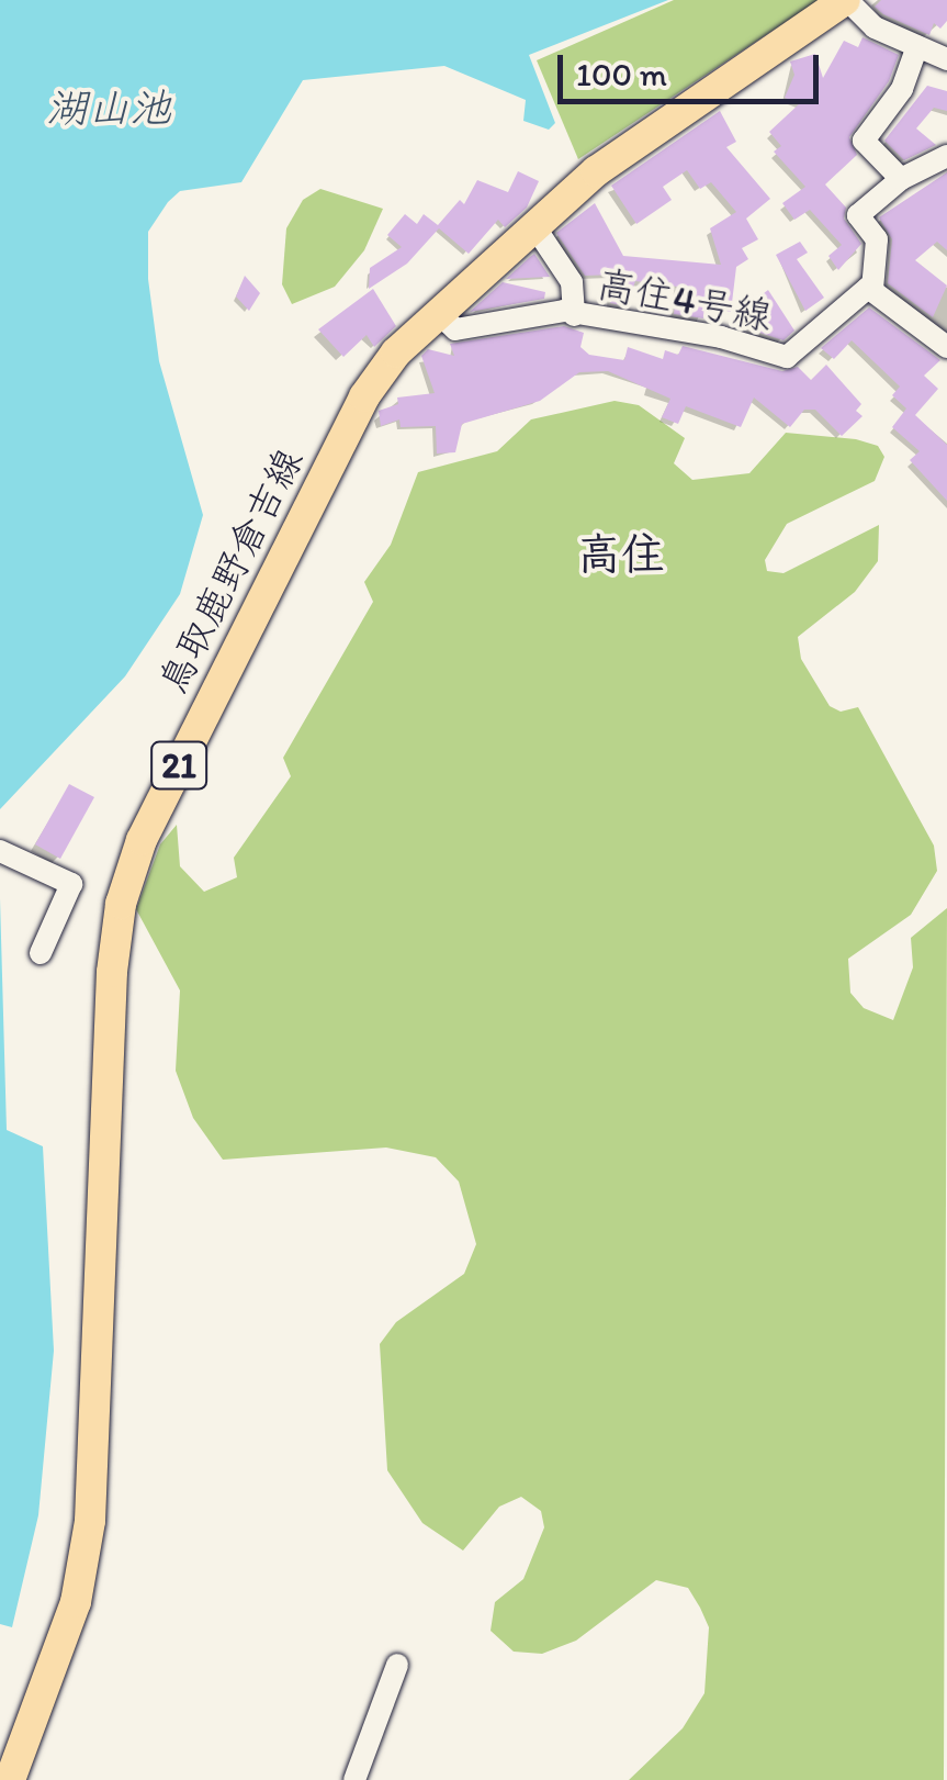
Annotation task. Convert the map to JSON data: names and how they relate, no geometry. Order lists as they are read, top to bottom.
{
  "streets": {
    "main road": ["鳥取鹿野倉吉線", "21"],
    "street": ["高住4号線"]
  },
  "crossings": [
    ["高住4号線", "鳥取鹿野倉吉線"]
  ],
  "districts": ["高住"],
  "water": ["湖山池"],
  "scale_bar": "100 m"
}
